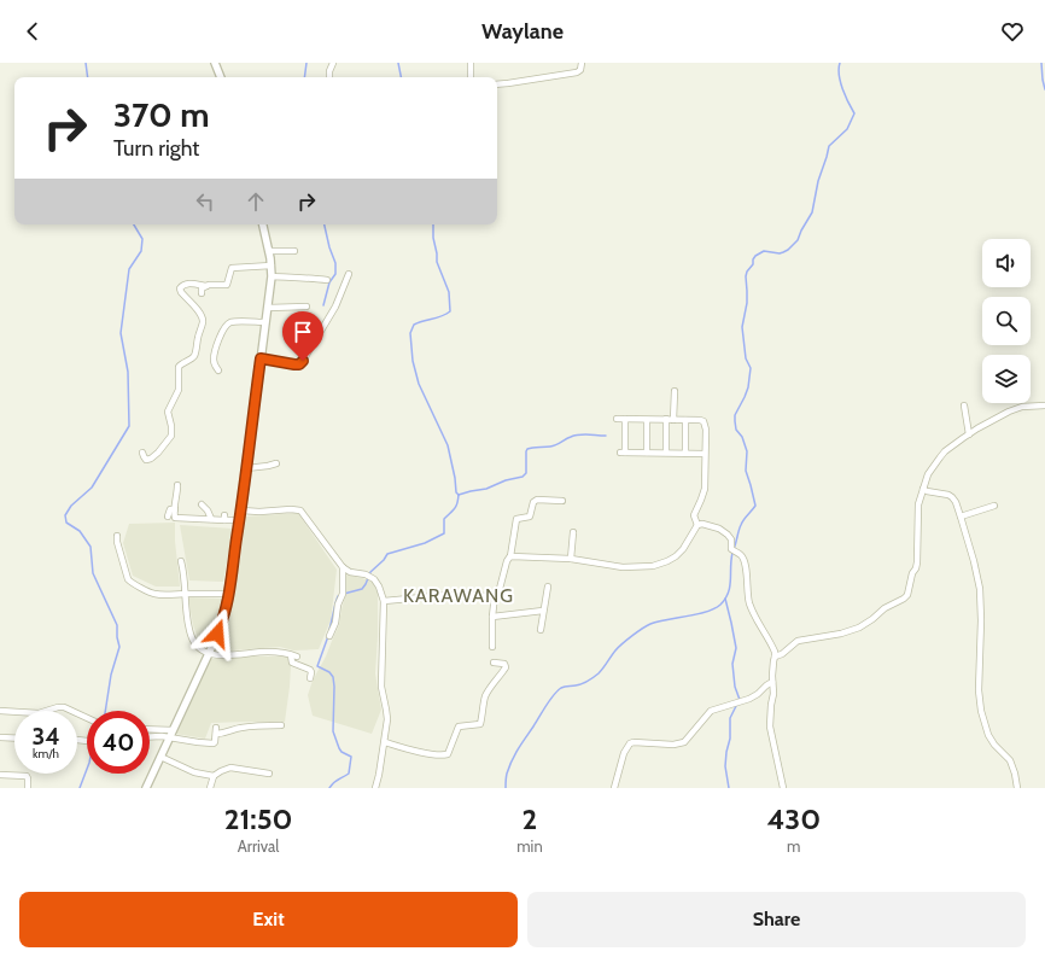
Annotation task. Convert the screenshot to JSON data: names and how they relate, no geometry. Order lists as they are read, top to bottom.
{
  "districts": ["KARAWANG"],
  "page": {
    "header": "Waylane",
    "turn": ["370 m", "Turn right"],
    "speed": "34 km/h",
    "limit": "40",
    "eta": [
      "21:50",
      "Arrival",
      "2",
      "min",
      "430",
      "m"
    ],
    "buttons": ["Exit", "Share"]
  }
}
